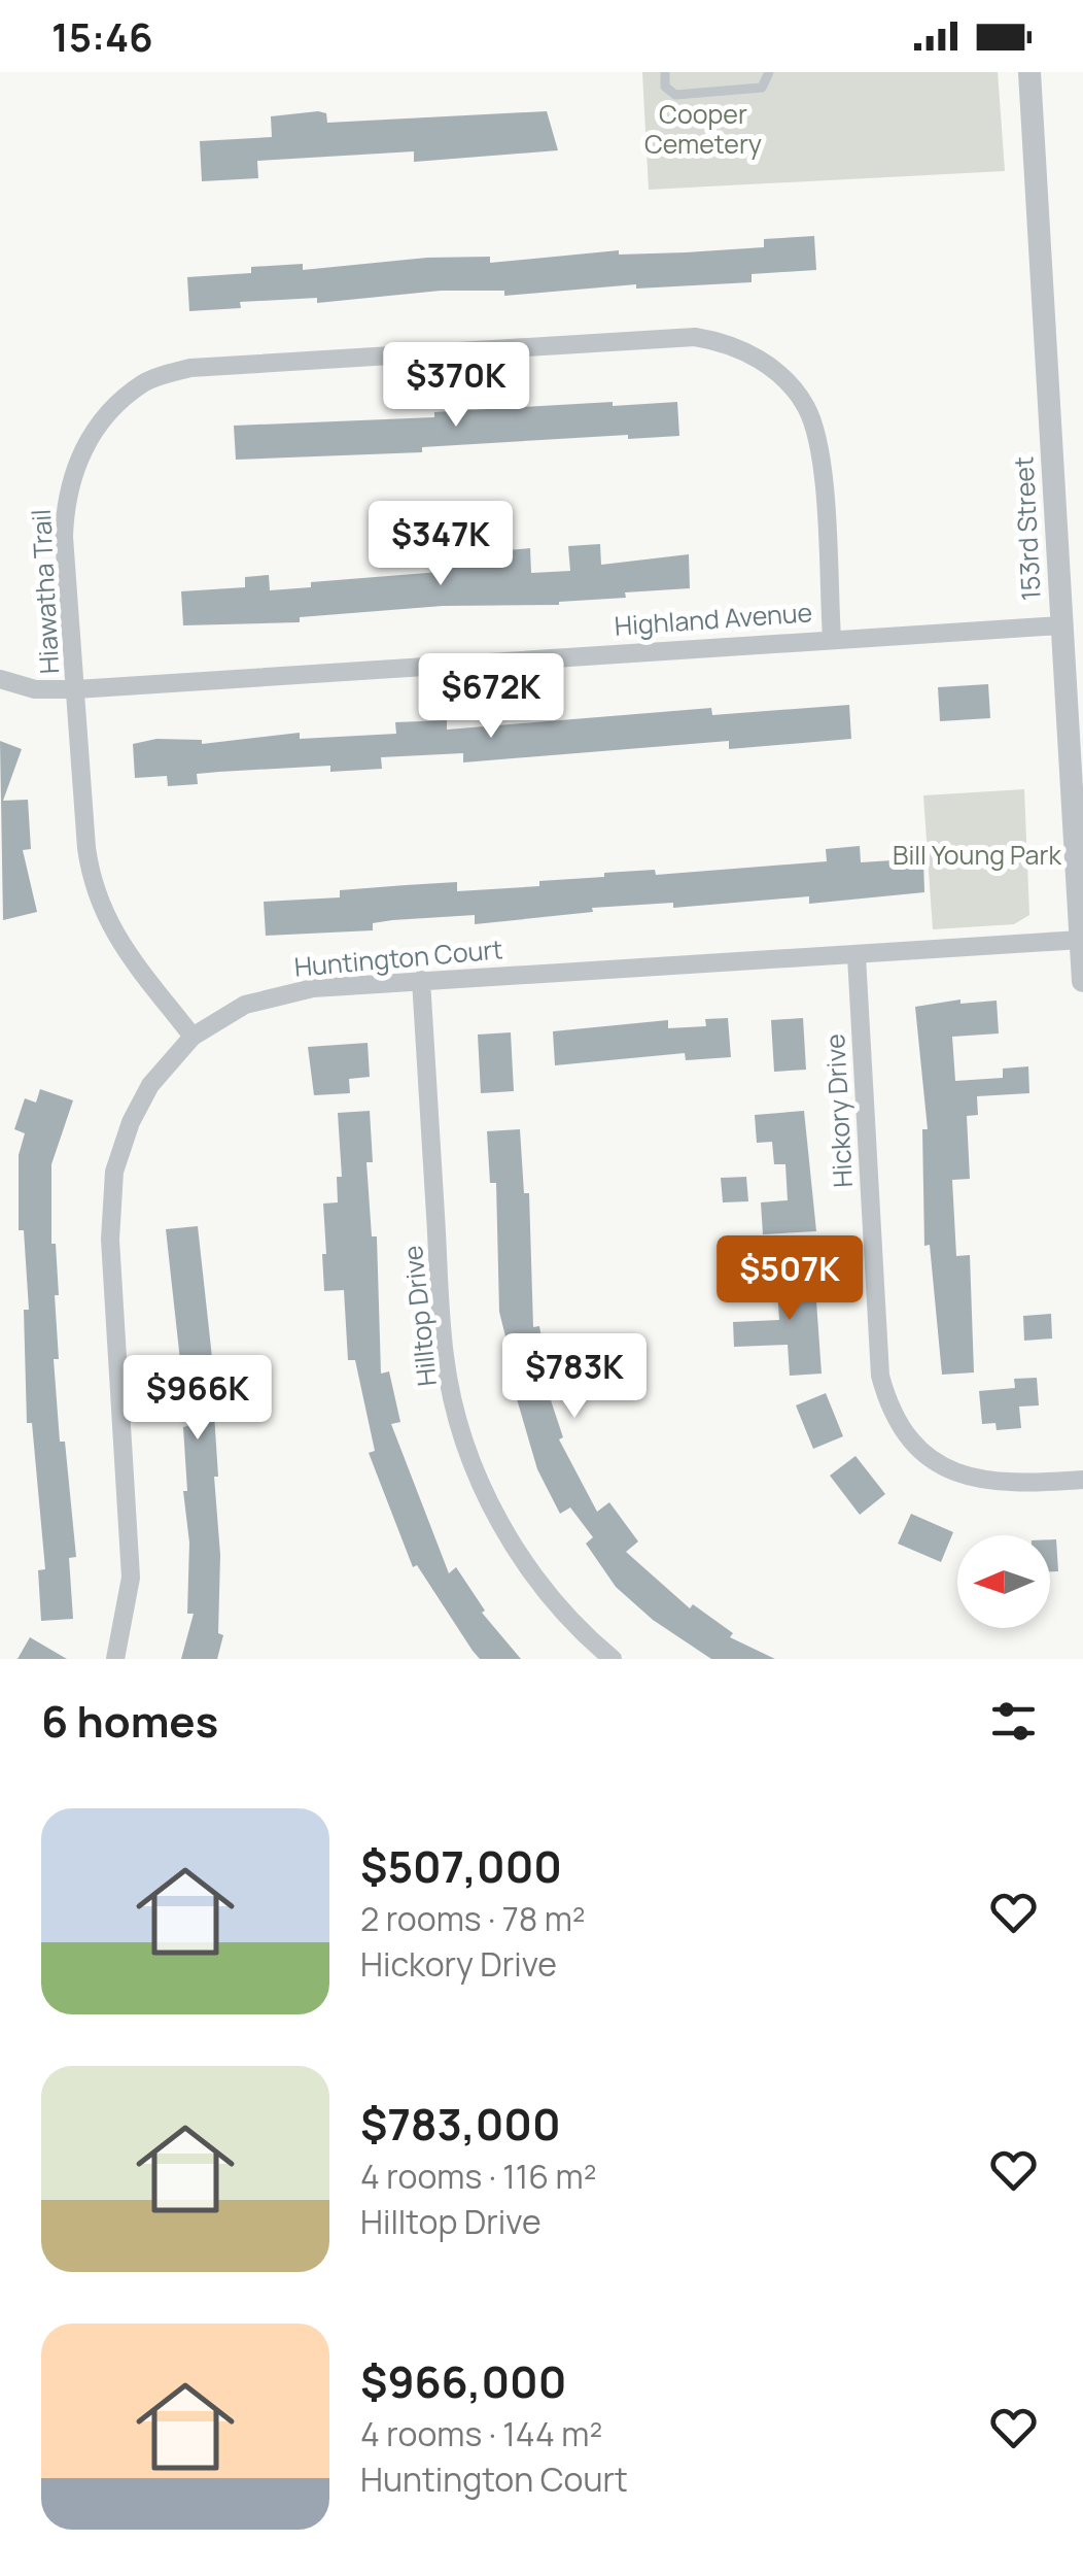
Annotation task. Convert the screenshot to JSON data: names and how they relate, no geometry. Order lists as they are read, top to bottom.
{
  "streets": {
    "street": [
      "153rd Street",
      "Hiawatha Trail",
      "Highland Avenue",
      "Huntington Court",
      "Hickory Drive",
      "Hilltop Drive"
    ]
  },
  "crossings": [
    ["153rd Street", "Highland Avenue"],
    ["153rd Street", "Huntington Court"],
    ["Hiawatha Trail", "Highland Avenue"],
    ["Hiawatha Trail", "Huntington Court"],
    ["Huntington Court", "Hickory Drive"],
    ["Huntington Court", "Hilltop Drive"]
  ],
  "parks": ["Cooper Cemetery", "Bill Young Park"],
  "north": "left",
  "page": {
    "status": "15:46",
    "price": [
      "$370K",
      "$347K",
      "$672K",
      "$507K",
      "$783K",
      "$966K"
    ],
    "heading": "6 homes",
    "list": [
      {
        "name": "$507,000",
        "note": "2 rooms · 78 m² · Hickory Drive"
      },
      {
        "name": "$783,000",
        "note": "4 rooms · 116 m² · Hilltop Drive"
      },
      {
        "name": "$966,000",
        "note": "4 rooms · 144 m² · Huntington Court"
      }
    ]
  }
}
